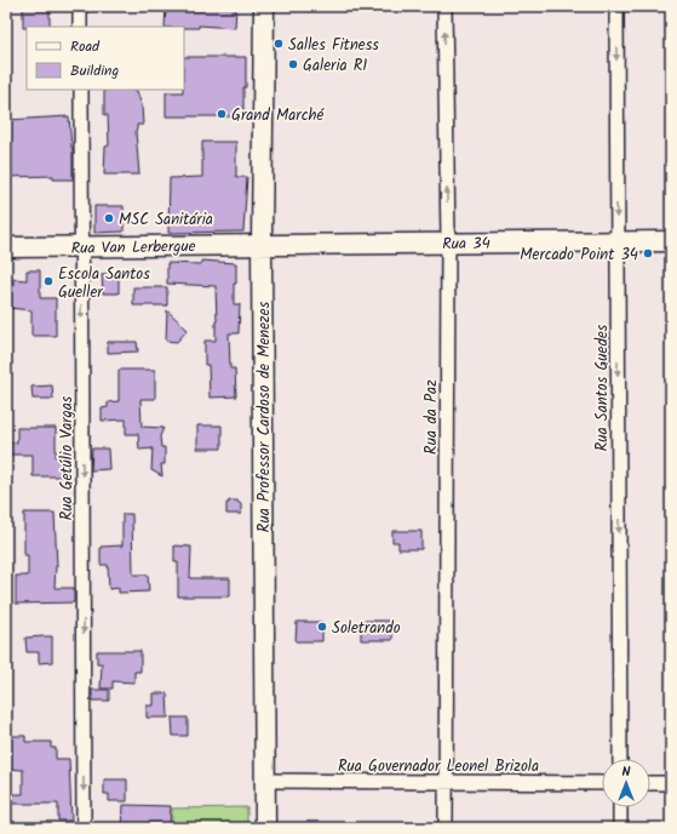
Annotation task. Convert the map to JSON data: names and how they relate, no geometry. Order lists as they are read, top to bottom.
{
  "streets": {
    "street": [
      "Rua 34",
      "Rua Van Lerbergue",
      "Rua Santos Guedes",
      "Rua Professor Cardoso de Menezes",
      "Rua da Paz",
      "Rua Getúlio Vargas",
      "Rua Governador Leonel Brizola"
    ]
  },
  "crossings": [
    ["Rua 34", "Rua Van Lerbergue"],
    ["Rua 34", "Rua Santos Guedes"],
    ["Rua 34", "Rua Professor Cardoso de Menezes"],
    ["Rua 34", "Rua da Paz"],
    ["Rua Van Lerbergue", "Rua Professor Cardoso de Menezes"],
    ["Rua Van Lerbergue", "Rua Getúlio Vargas"],
    ["Rua Professor Cardoso de Menezes", "Rua Governador Leonel Brizola"],
    ["Rua da Paz", "Rua Governador Leonel Brizola"]
  ],
  "one_way": ["Rua Santos Guedes", "Rua Getúlio Vargas"],
  "places": [
    "Salles Fitness",
    "Galeria R1",
    "Grand Marché",
    "MSC Sanitária",
    "Mercado Point 34",
    "Escola Santos Gueller",
    "Soletrando"
  ],
  "legend": ["Road", "Building"],
  "north": "top"
}
